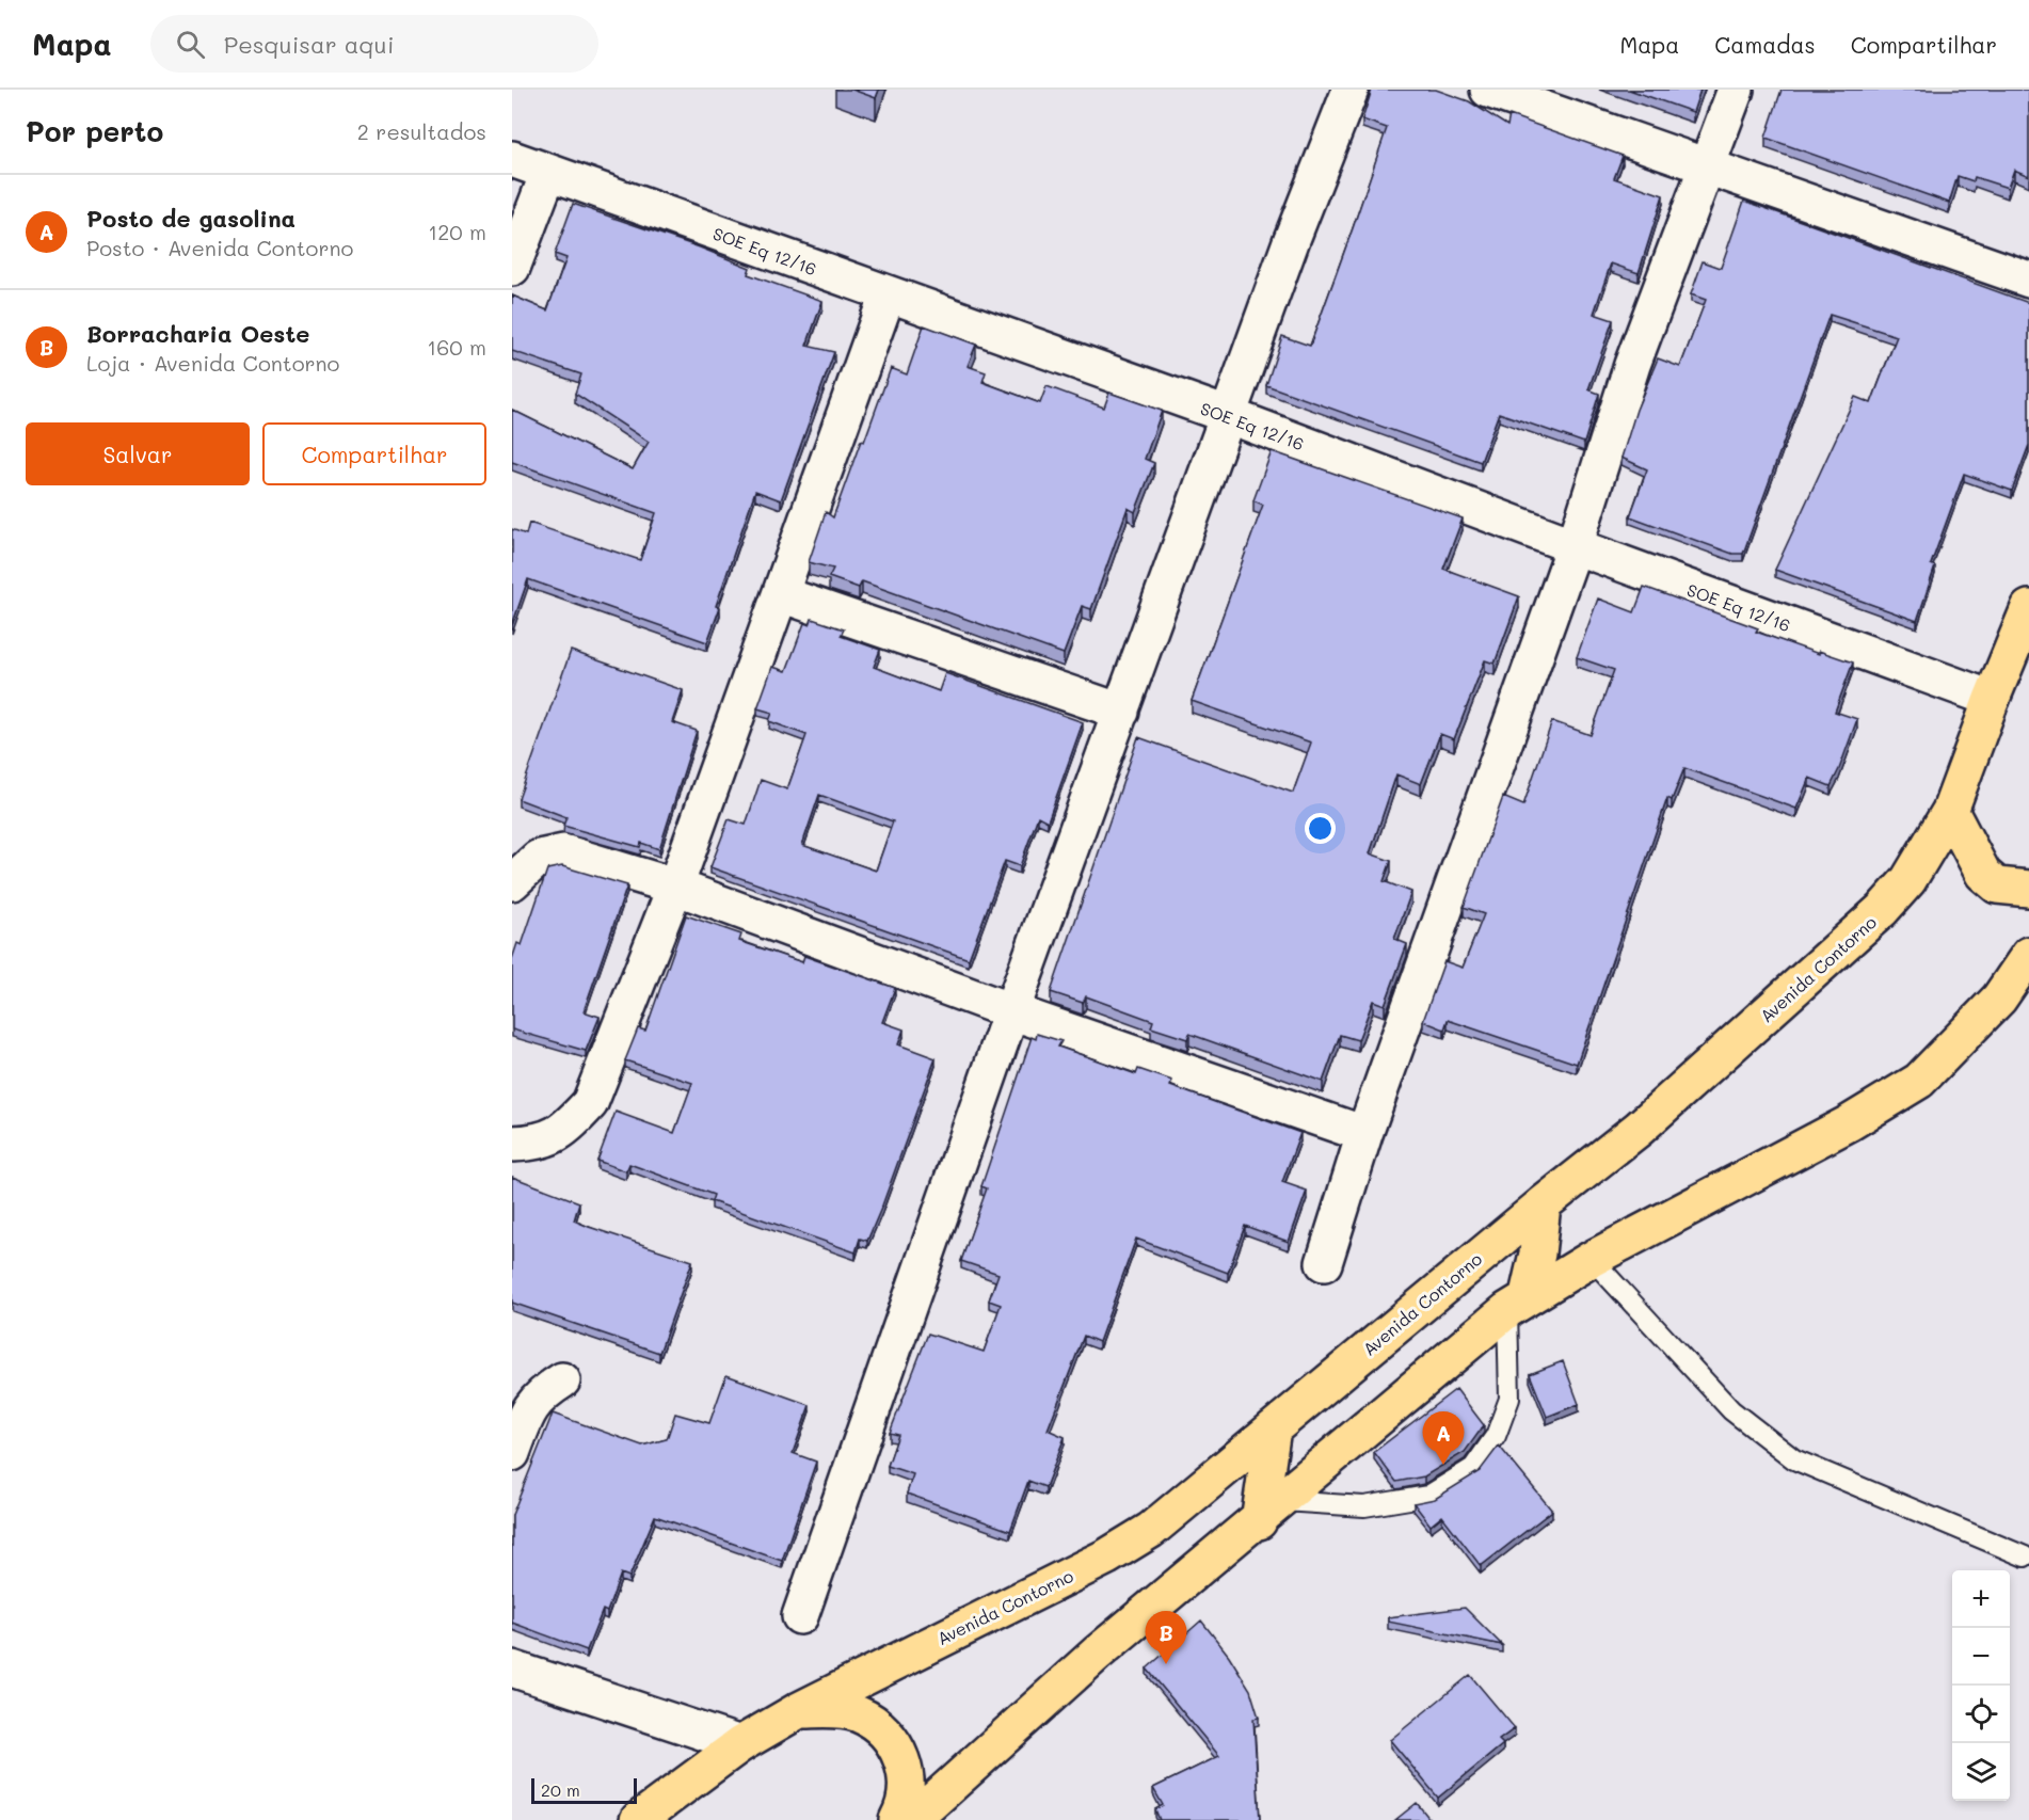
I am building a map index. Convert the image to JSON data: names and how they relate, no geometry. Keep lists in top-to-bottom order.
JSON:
{
  "streets": {
    "main road": ["Avenida Contorno"],
    "street": ["SOE Eq 12/16"]
  },
  "crossings": [
    ["SOE Eq 12/16", "Avenida Contorno"]
  ],
  "scale_bar": "20 m",
  "page": {
    "header": "Mapa",
    "search": "Pesquisar aqui",
    "nav": ["Mapa", "Camadas", "Compartilhar"],
    "heading": ["Por perto", "2 resultados"],
    "list": [
      {
        "mark": "A",
        "name": "Posto de gasolina",
        "note": "Posto · Avenida Contorno",
        "value": "120 m"
      },
      {
        "mark": "B",
        "name": "Borracharia Oeste",
        "note": "Loja · Avenida Contorno",
        "value": "160 m"
      }
    ],
    "buttons": ["Salvar", "Compartilhar"],
    "pins": ["A", "B"],
    "map_buttons": ["+", "−"],
    "scale": "20 m"
  }
}
